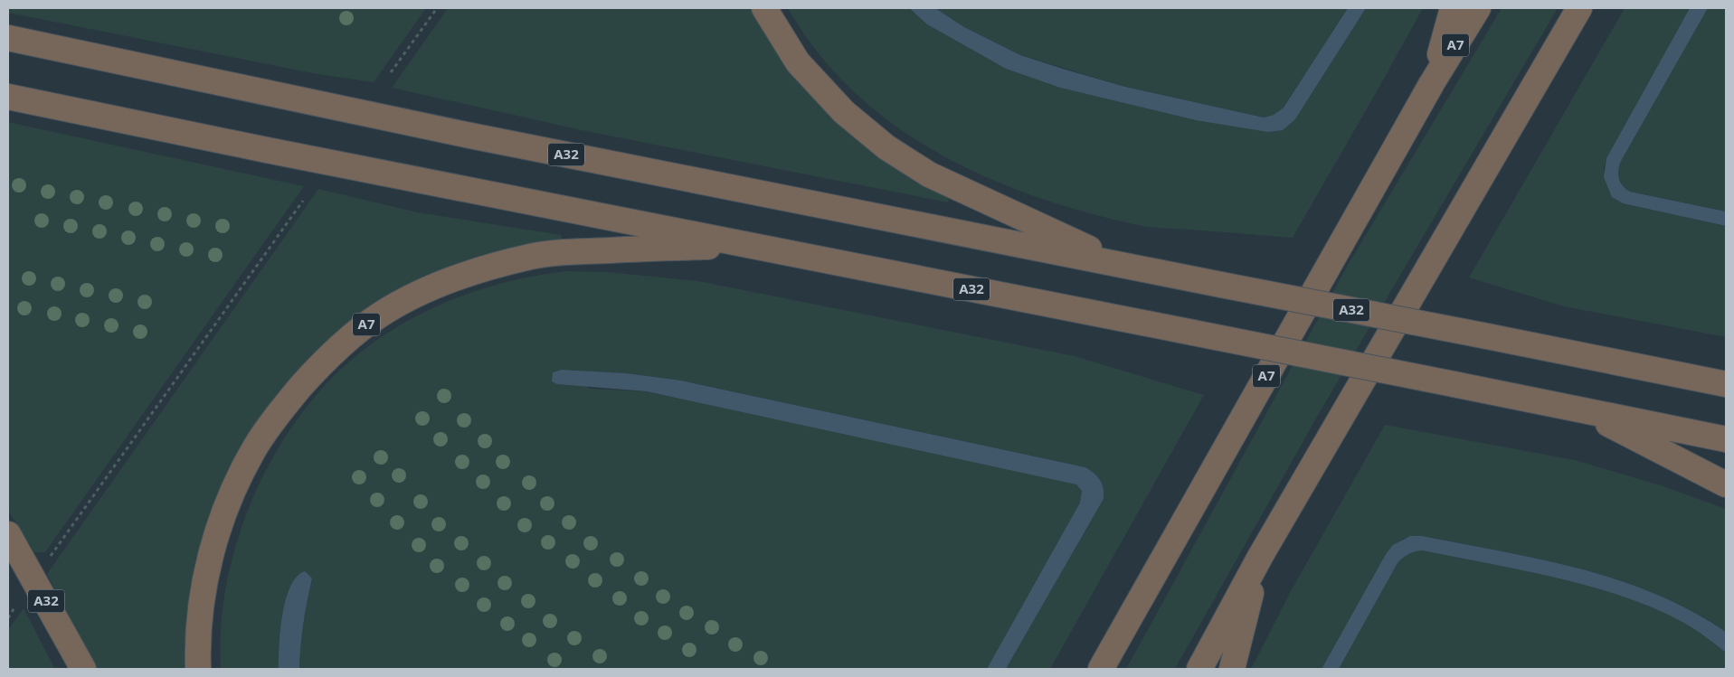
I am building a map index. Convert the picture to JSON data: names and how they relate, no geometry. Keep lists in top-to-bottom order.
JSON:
{
  "streets": {
    "highway": ["A7", "A32"]
  },
  "crossings": [
    ["A7", "A32"]
  ]
}
